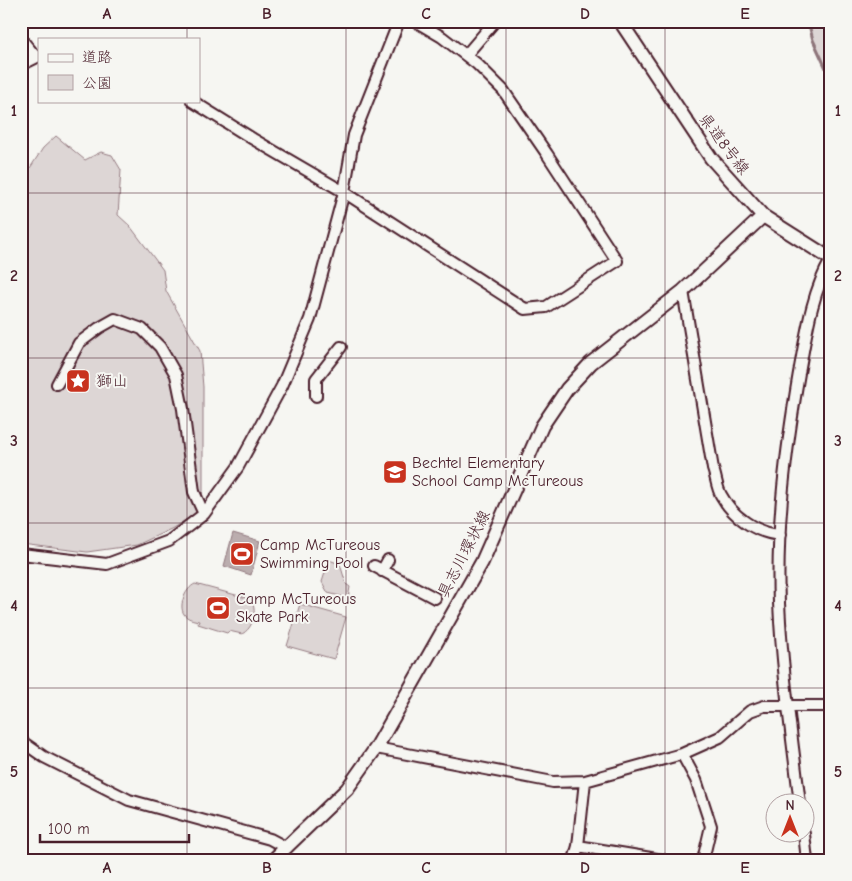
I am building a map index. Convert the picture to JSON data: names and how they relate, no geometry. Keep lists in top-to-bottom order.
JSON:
{
  "streets": {
    "main road": ["県道8号線", "具志川環状線"]
  },
  "crossings": [
    ["県道8号線", "具志川環状線"]
  ],
  "places": {
    "place": ["獅山"],
    "school or university": ["Bechtel Elementary School Camp McTureous"],
    "sports": ["Camp McTureous Swimming Pool", "Camp McTureous Skate Park"]
  },
  "legend": ["道路", "公園"],
  "scale_bar": "100 m",
  "north": "top",
  "grid": {
    "columns": [
      "A",
      "B",
      "C",
      "D",
      "E"
    ],
    "rows": [
      "1",
      "2",
      "3",
      "4",
      "5"
    ]
  }
}
